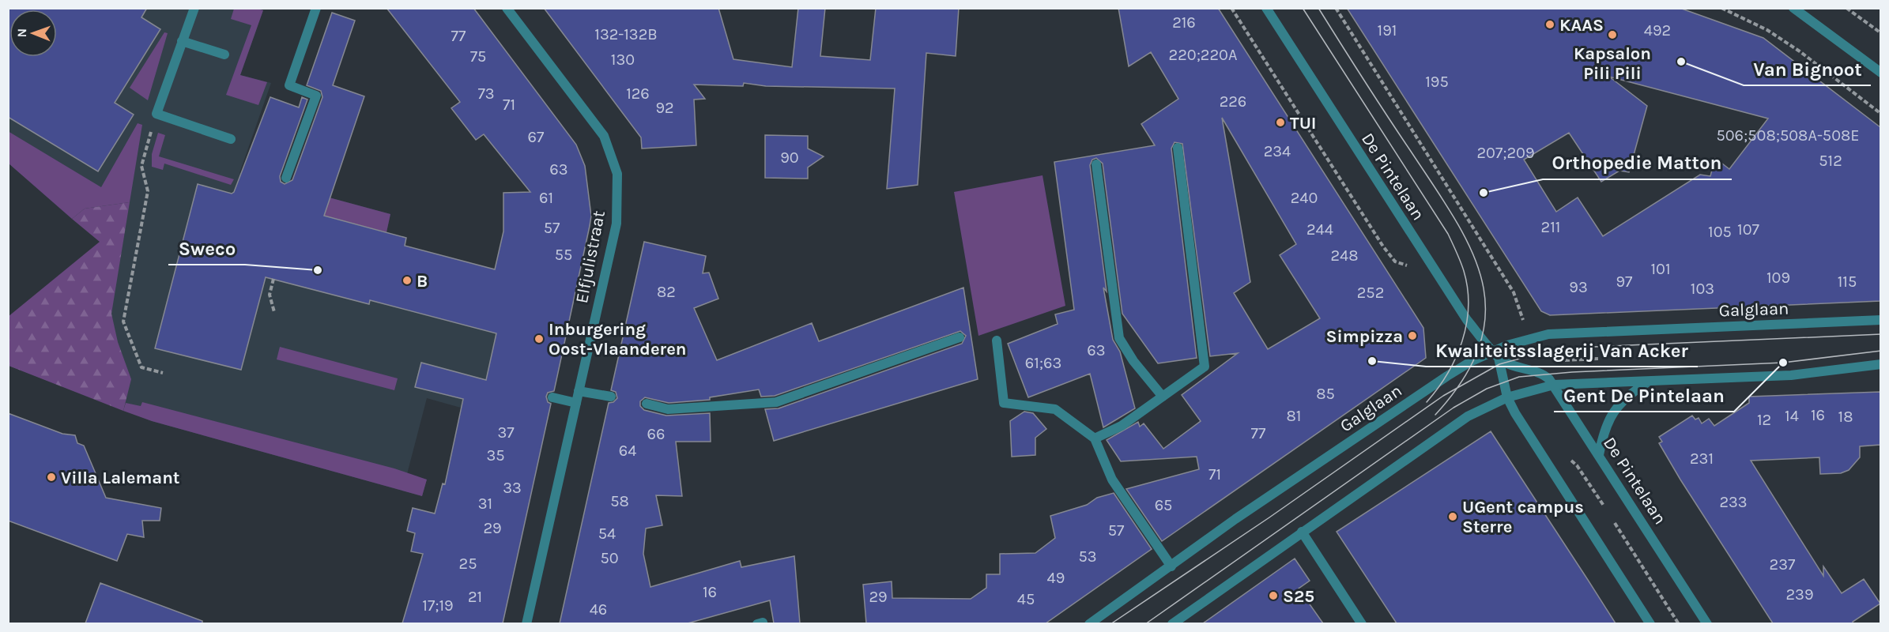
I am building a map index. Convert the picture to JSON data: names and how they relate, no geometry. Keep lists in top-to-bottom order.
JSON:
{
  "streets": {
    "street": ["De Pintelaan", "Elfjulistraat", "Galglaan"]
  },
  "crossings": [
    ["De Pintelaan", "Galglaan"]
  ],
  "places": [
    "KAAS",
    "Kapsalon Pili Pili",
    "Van Bignoot",
    "TUI",
    "Orthopedie Matton",
    "Sweco",
    "B",
    "Simpizza",
    "Inburgering Oost-Vlaanderen",
    "Kwaliteitsslagerij Van Acker",
    "Gent De Pintelaan",
    "Villa Lalemant",
    "UGent campus Sterre",
    "S25"
  ],
  "house_numbers": [
    "216",
    "191",
    "492",
    "132-132B",
    "77",
    "220;220A",
    "75",
    "130",
    "195",
    "73",
    "126",
    "226",
    "71",
    "92",
    "506;508;508A-508E",
    "67",
    "234",
    "207;209",
    "90",
    "512",
    "63",
    "61",
    "240",
    "211",
    "57",
    "244",
    "107",
    "105",
    "55",
    "248",
    "101",
    "109",
    "97",
    "115",
    "93",
    "103",
    "82",
    "252",
    "63",
    "61;63",
    "85",
    "16",
    "81",
    "14",
    "18",
    "12",
    "37",
    "77",
    "66",
    "64",
    "35",
    "231",
    "71",
    "33",
    "58",
    "233",
    "31",
    "65",
    "29",
    "57",
    "54",
    "53",
    "50",
    "25",
    "237",
    "49",
    "16",
    "239",
    "21",
    "29",
    "45",
    "17;19",
    "46"
  ],
  "north": "left"
}
